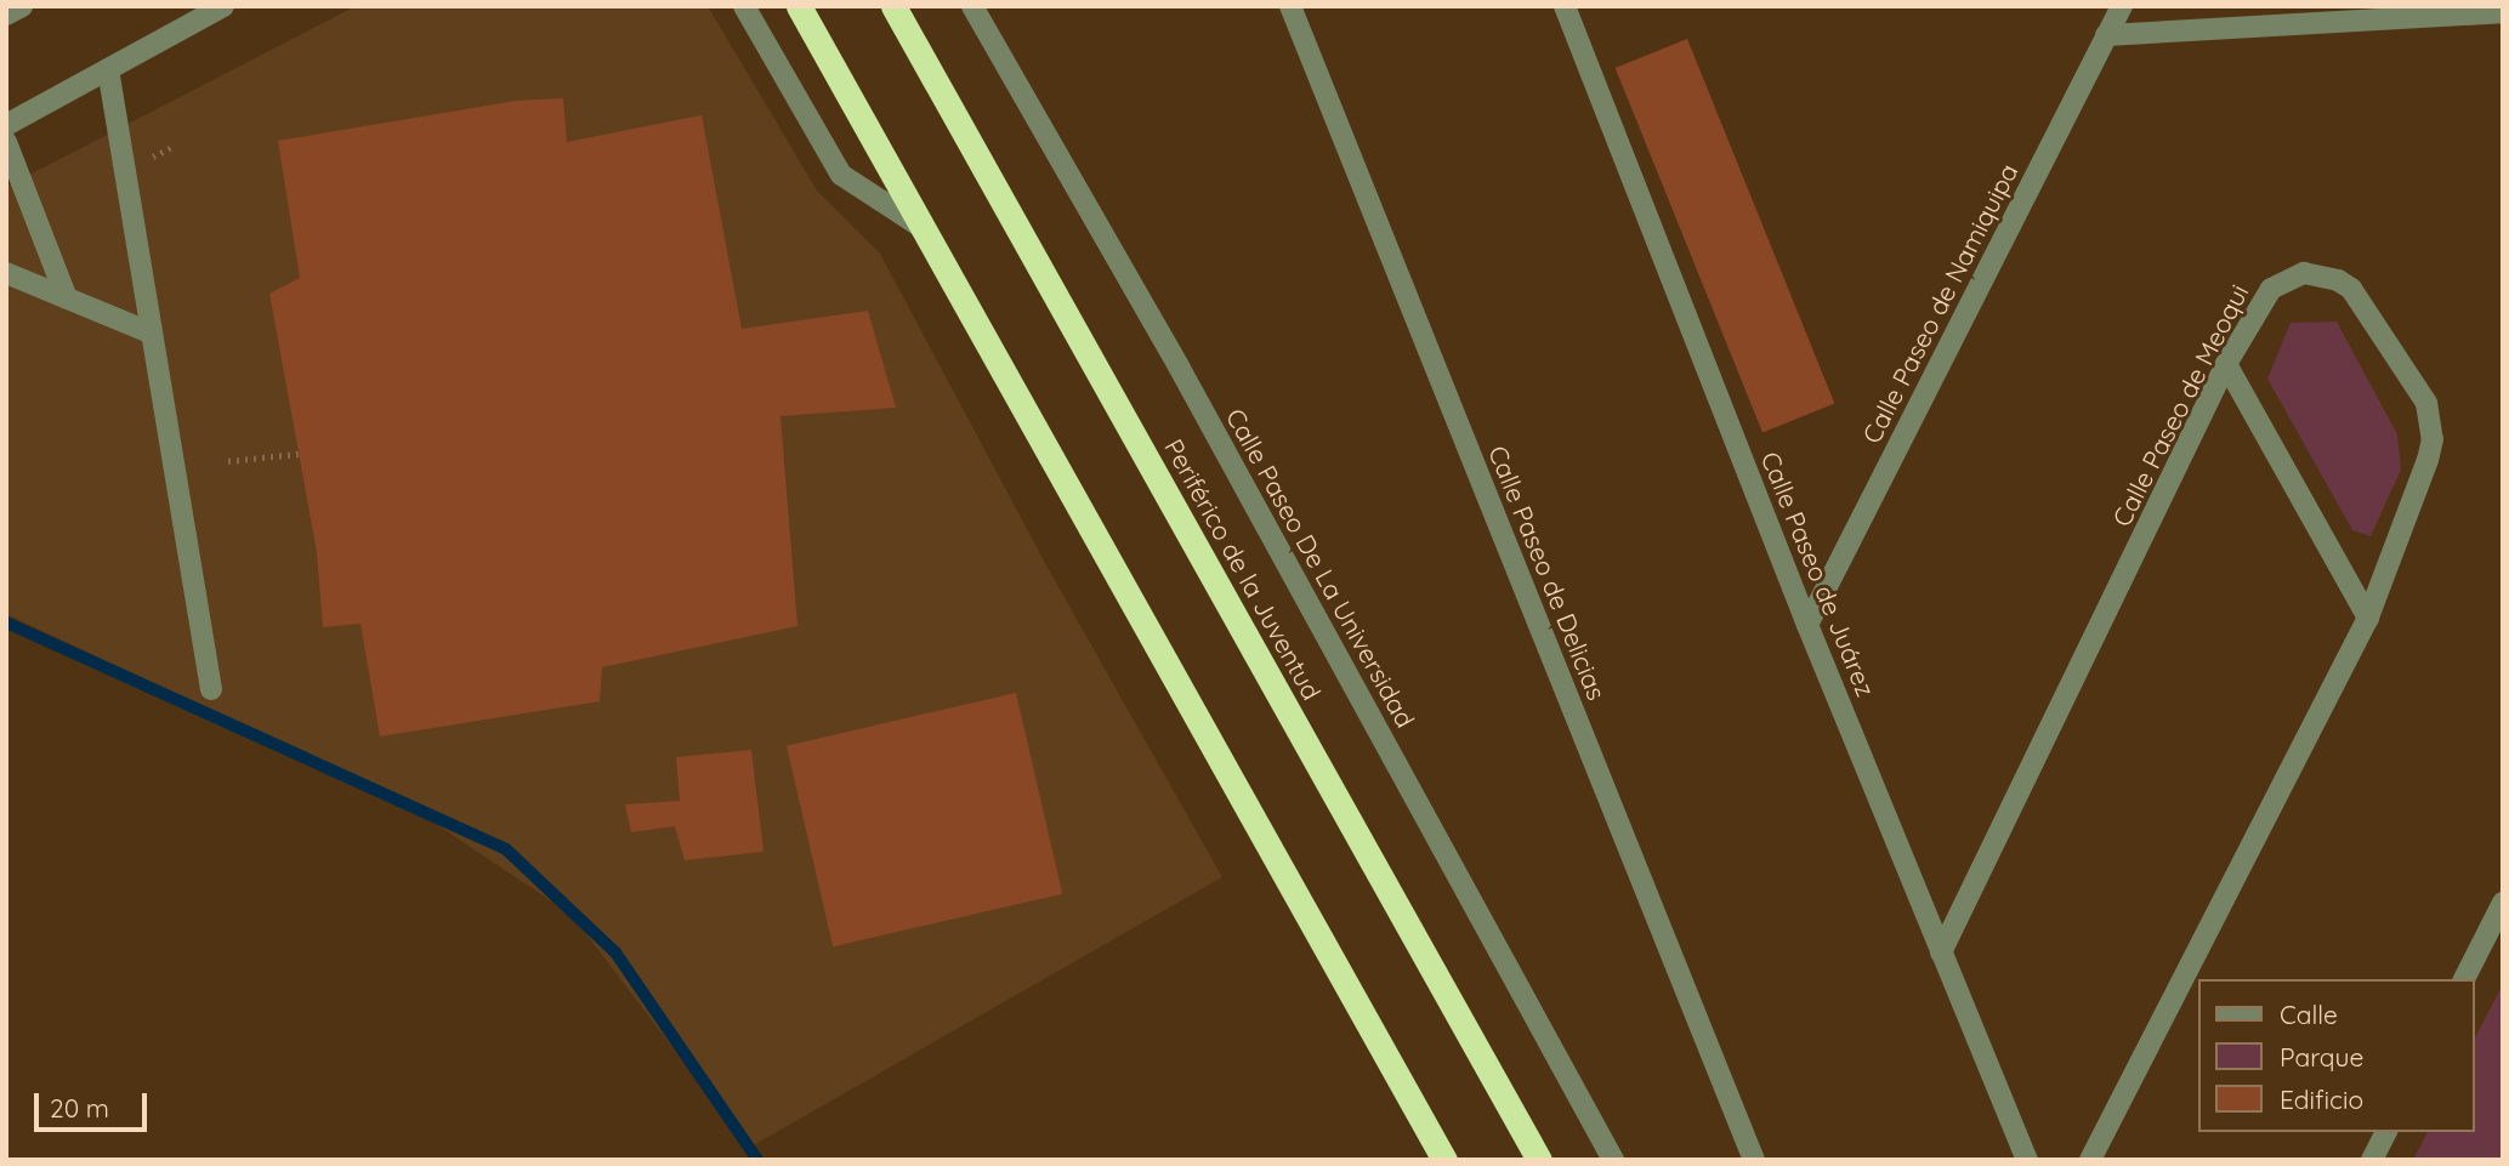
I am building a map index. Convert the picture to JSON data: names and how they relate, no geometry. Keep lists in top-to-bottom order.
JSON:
{
  "streets": {
    "highway": ["Periférico de la Juventud"],
    "street": [
      "Calle Paseo de Namiquipa",
      "Calle Paseo de Meoqui",
      "Calle Paseo De La Universidad",
      "Calle Paseo de Delicias",
      "Calle Paseo de Juárez"
    ]
  },
  "crossings": [
    ["Calle Paseo de Namiquipa", "Calle Paseo de Juárez"],
    ["Calle Paseo de Meoqui", "Calle Paseo de Juárez"]
  ],
  "legend": ["Calle", "Parque", "Edificio"],
  "scale_bar": "20 m"
}
